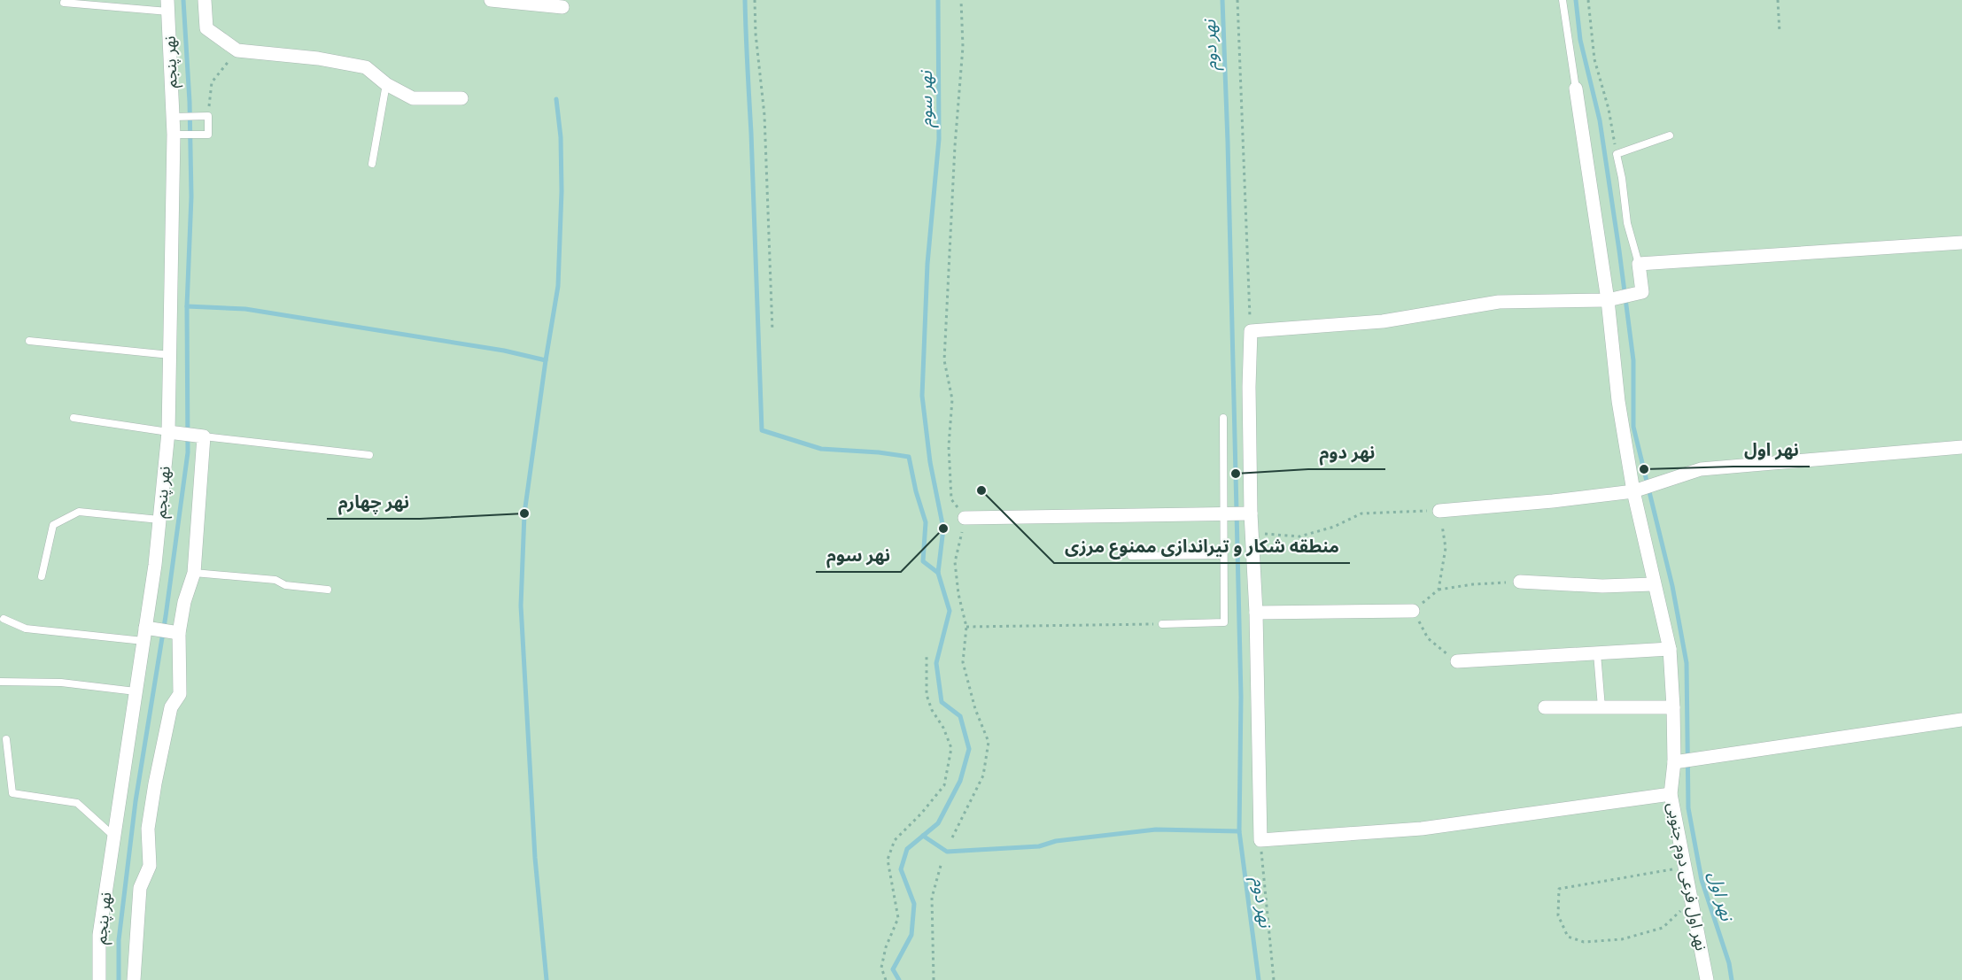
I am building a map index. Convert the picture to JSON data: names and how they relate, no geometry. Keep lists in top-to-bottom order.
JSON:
{
  "streets": {
    "street": ["نهر پنجم", "نهر اول فرعی دوم جنوبی"]
  },
  "water": ["نهر دوم", "نهر سوم", "نهر اول"],
  "places": [
    "نهر اول",
    "نهر دوم",
    "منطقه شکار و تیراندازی ممنوع مرزی",
    "نهر چهارم",
    "نهر سوم"
  ]
}
